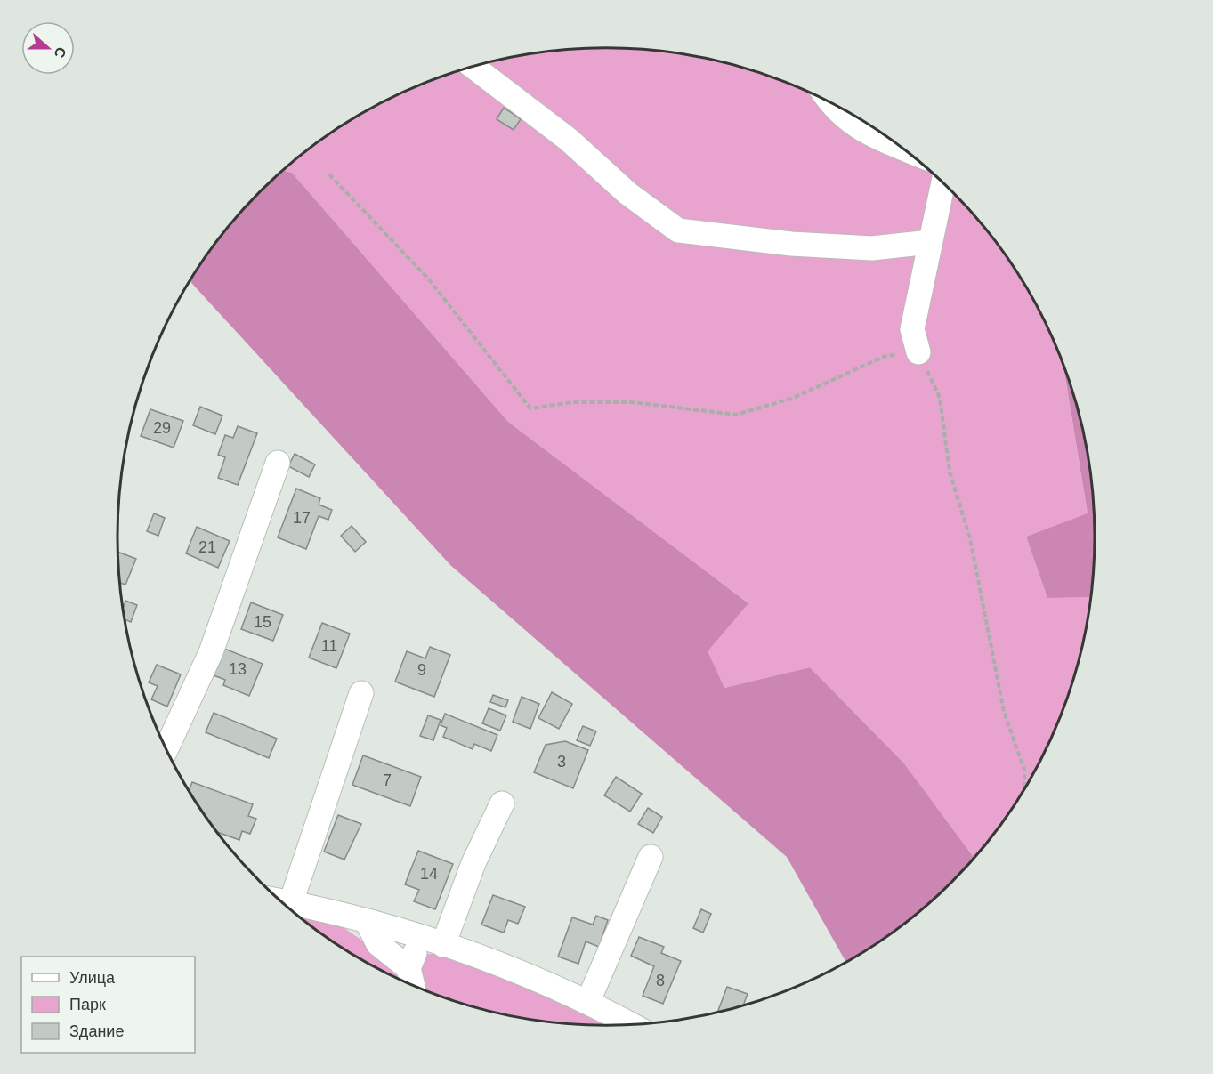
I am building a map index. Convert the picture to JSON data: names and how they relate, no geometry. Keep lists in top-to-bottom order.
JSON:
{
  "house_numbers": [
    "29",
    "17",
    "21",
    "15",
    "11",
    "13",
    "9",
    "3",
    "7",
    "14",
    "8"
  ],
  "legend": ["Улица", "Парк", "Здание"],
  "north": "right"
}
